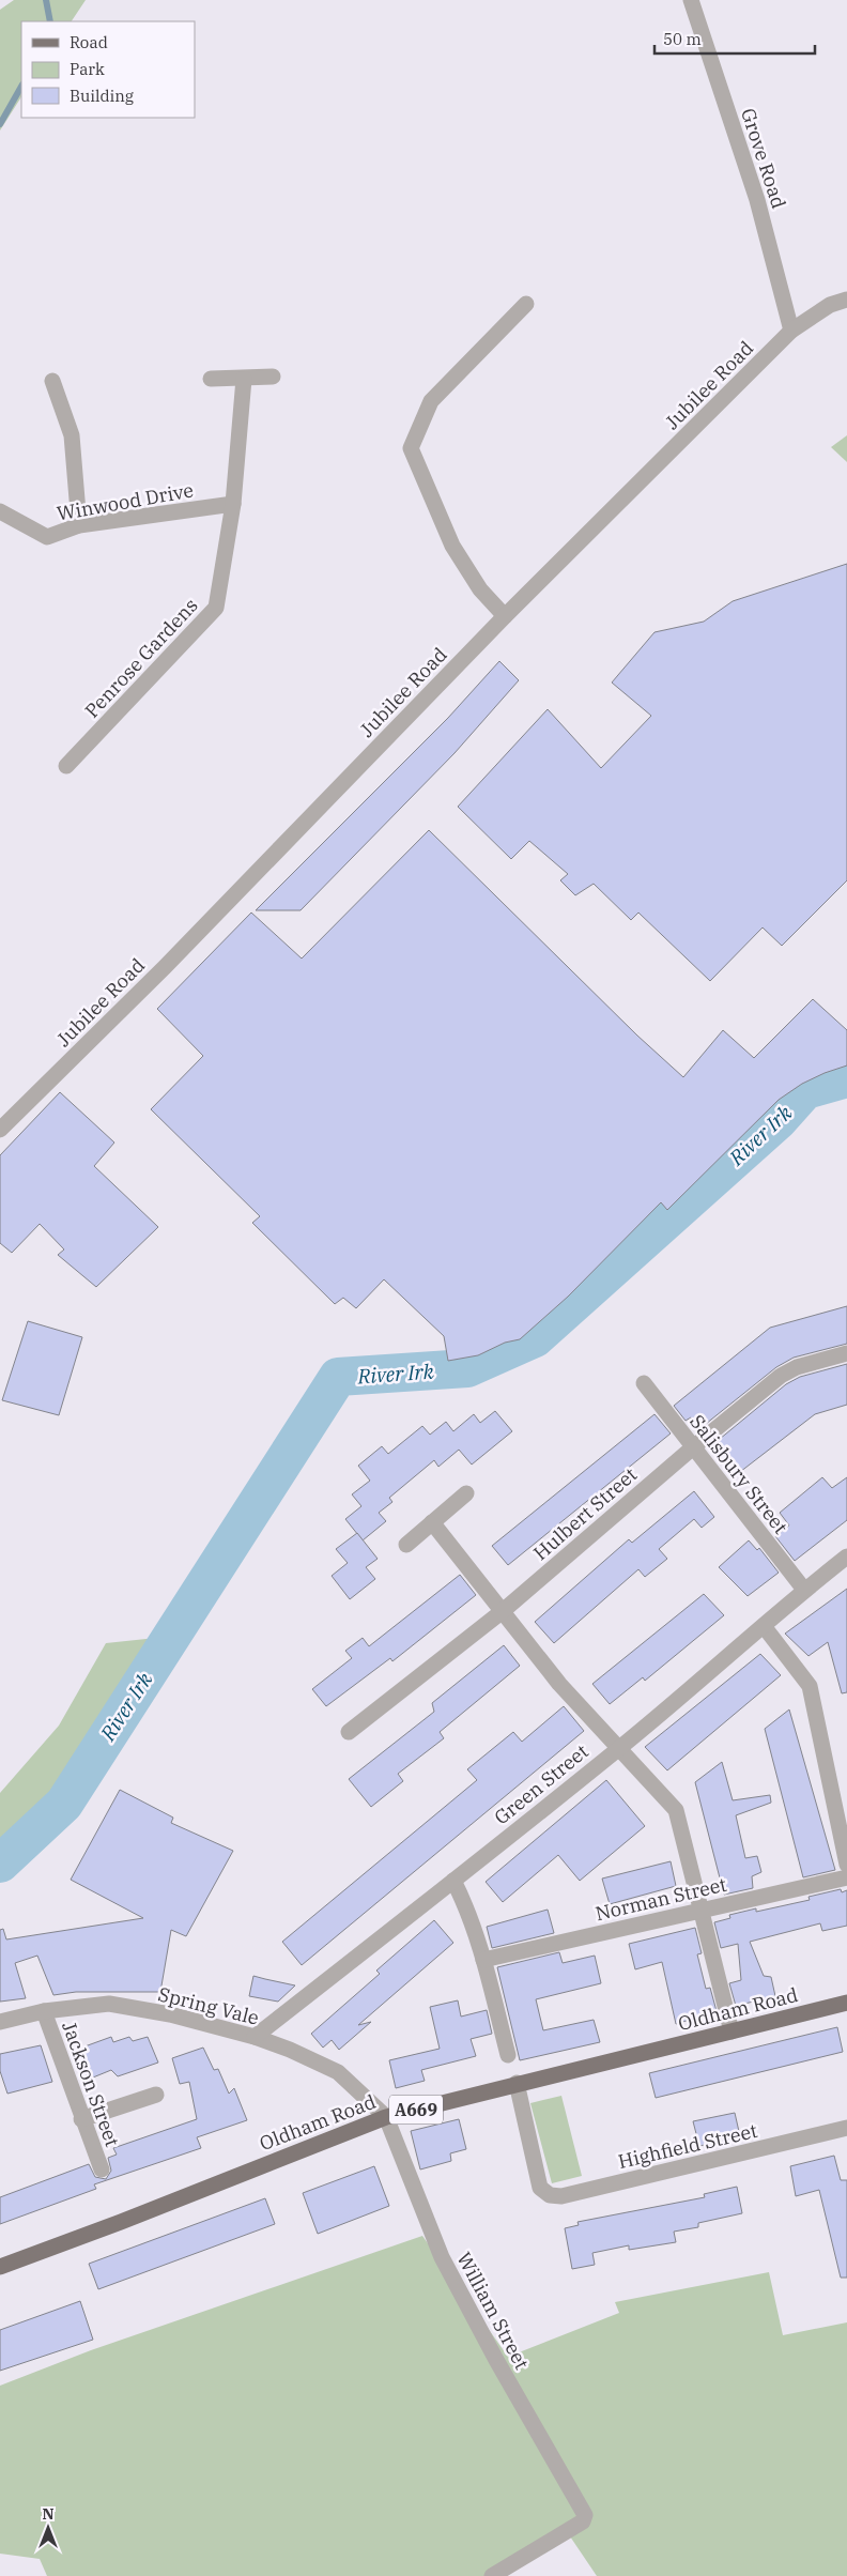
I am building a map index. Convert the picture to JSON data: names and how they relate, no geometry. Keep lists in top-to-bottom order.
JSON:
{
  "streets": {
    "main road": ["Oldham Road", "A669"],
    "street": [
      "Grove Road",
      "Jubilee Road",
      "Winwood Drive",
      "Penrose Gardens",
      "Salisbury Street",
      "Hulbert Street",
      "Green Street",
      "Norman Street",
      "Spring Vale",
      "Jackson Street",
      "Highfield Street",
      "William Street"
    ]
  },
  "crossings": [
    ["Grove Road", "Jubilee Road"],
    ["Winwood Drive", "Penrose Gardens"],
    ["Salisbury Street", "Hulbert Street"],
    ["Salisbury Street", "Green Street"],
    ["Green Street", "Spring Vale"],
    ["Spring Vale", "Oldham Road"],
    ["Spring Vale", "Jackson Street"],
    ["Spring Vale", "William Street"],
    ["Oldham Road", "Highfield Street"],
    ["Oldham Road", "William Street"]
  ],
  "water": ["River Irk"],
  "legend": ["Road", "Park", "Building"],
  "scale_bar": "50 m",
  "north": "top"
}
